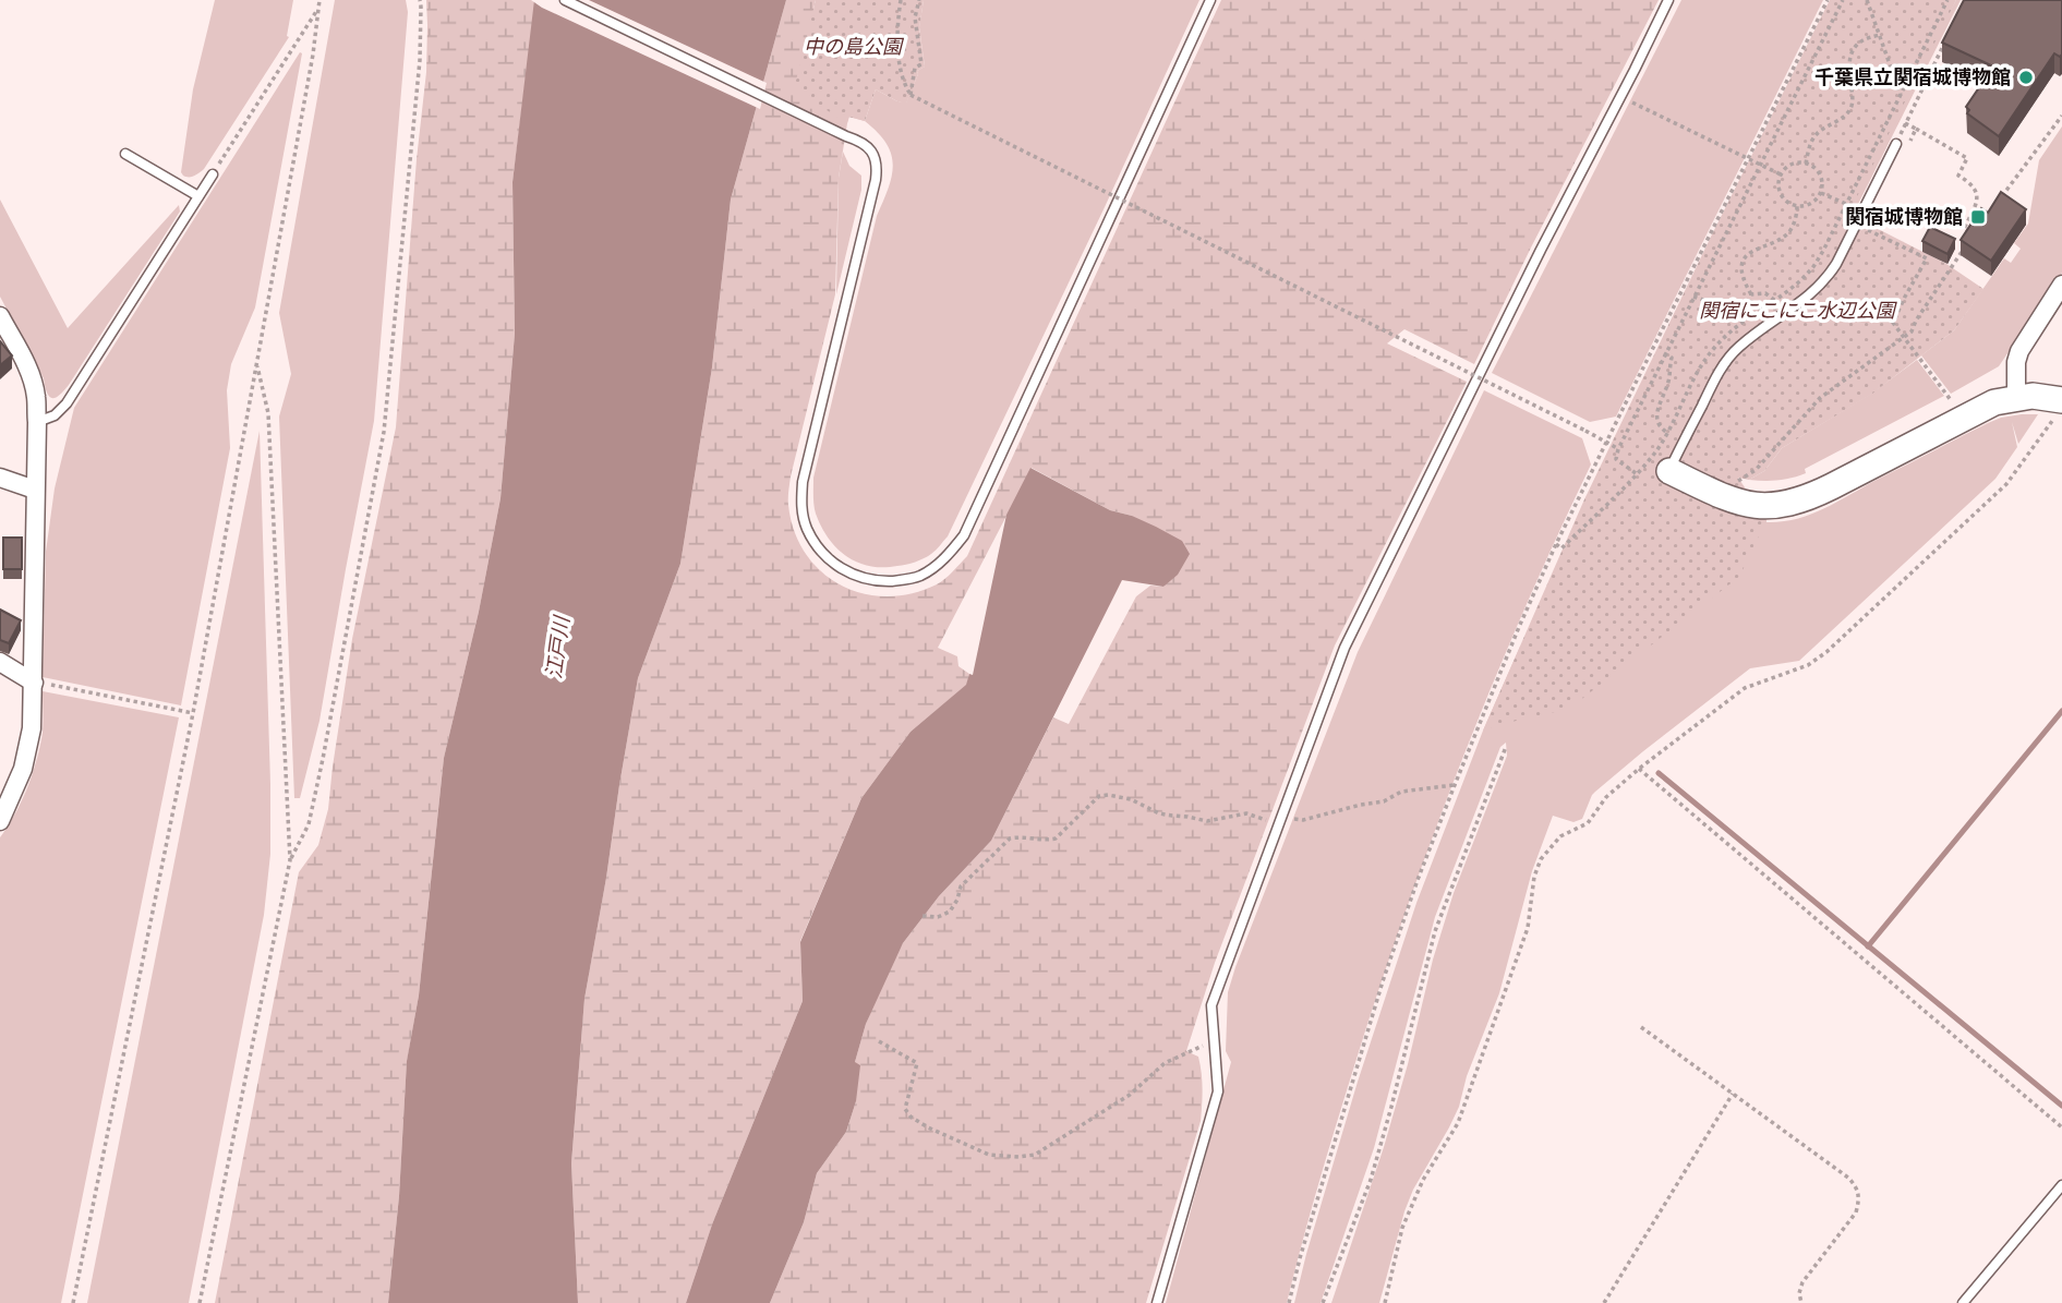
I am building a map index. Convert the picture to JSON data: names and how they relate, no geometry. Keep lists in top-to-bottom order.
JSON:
{
  "water": ["江戸川"],
  "parks": ["中の島公園", "関宿にこにこ水辺公園"],
  "places": {
    "other": ["千葉県立関宿城博物館"],
    "transit": ["関宿城博物館"]
  }
}
